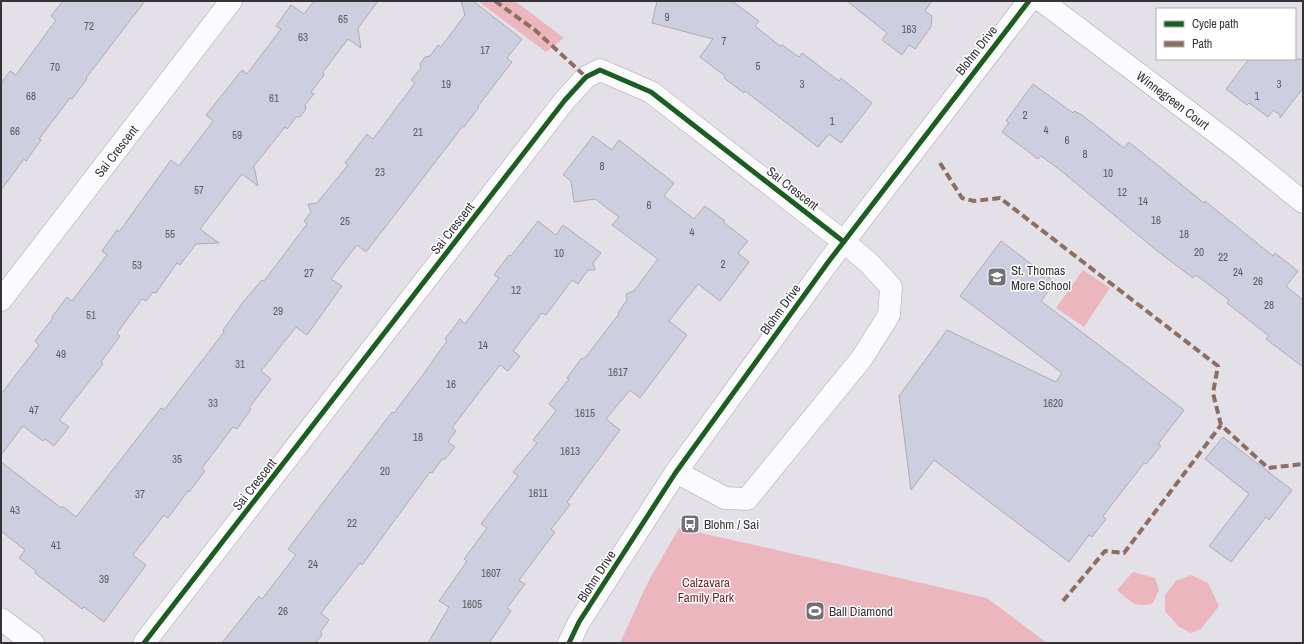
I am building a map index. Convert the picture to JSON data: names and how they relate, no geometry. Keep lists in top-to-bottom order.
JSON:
{
  "streets": {
    "street": ["Blohm Drive", "Winnegreen Court", "Sai Crescent"]
  },
  "crossings": [
    ["Blohm Drive", "Sai Crescent"]
  ],
  "parks": ["Calzavara Family Park"],
  "places": {
    "school or university": ["St. Thomas More School"],
    "bus stop": ["Blohm / Sai"],
    "sports": ["Ball Diamond"]
  },
  "house_numbers": [
    "9",
    "65",
    "72",
    "163",
    "63",
    "7",
    "17",
    "5",
    "70",
    "19",
    "3",
    "3",
    "68",
    "1",
    "61",
    "2",
    "1",
    "4",
    "66",
    "21",
    "59",
    "6",
    "8",
    "8",
    "23",
    "10",
    "57",
    "12",
    "14",
    "6",
    "16",
    "25",
    "4",
    "55",
    "18",
    "20",
    "10",
    "22",
    "2",
    "53",
    "24",
    "27",
    "26",
    "12",
    "28",
    "29",
    "51",
    "14",
    "49",
    "31",
    "1617",
    "16",
    "33",
    "1620",
    "47",
    "1615",
    "18",
    "1613",
    "35",
    "20",
    "1611",
    "37",
    "43",
    "22",
    "41",
    "24",
    "1607",
    "39",
    "1605",
    "26"
  ],
  "legend": ["Cycle path", "Path"]
}
